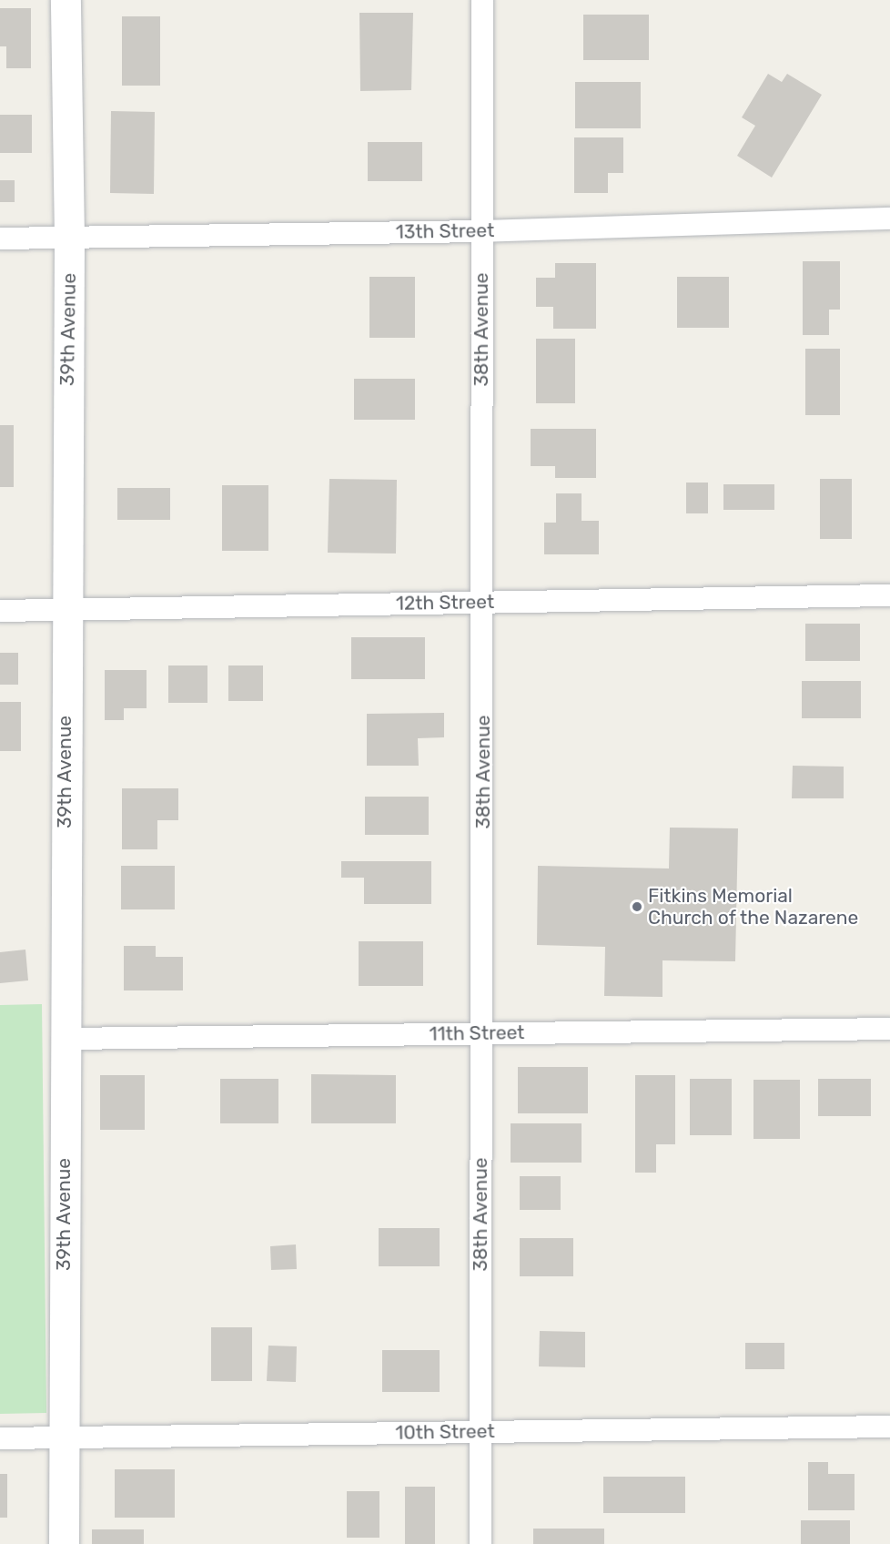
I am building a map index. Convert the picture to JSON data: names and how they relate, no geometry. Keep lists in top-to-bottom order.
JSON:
{
  "streets": {
    "street": [
      "13th Street",
      "39th Avenue",
      "38th Avenue",
      "12th Street",
      "11th Street",
      "10th Street"
    ]
  },
  "crossings": [
    ["13th Street", "39th Avenue"],
    ["13th Street", "38th Avenue"],
    ["39th Avenue", "12th Street"],
    ["39th Avenue", "11th Street"],
    ["39th Avenue", "10th Street"],
    ["38th Avenue", "12th Street"],
    ["38th Avenue", "11th Street"],
    ["38th Avenue", "10th Street"]
  ],
  "places": ["Fitkins Memorial Church of the Nazarene"]
}
